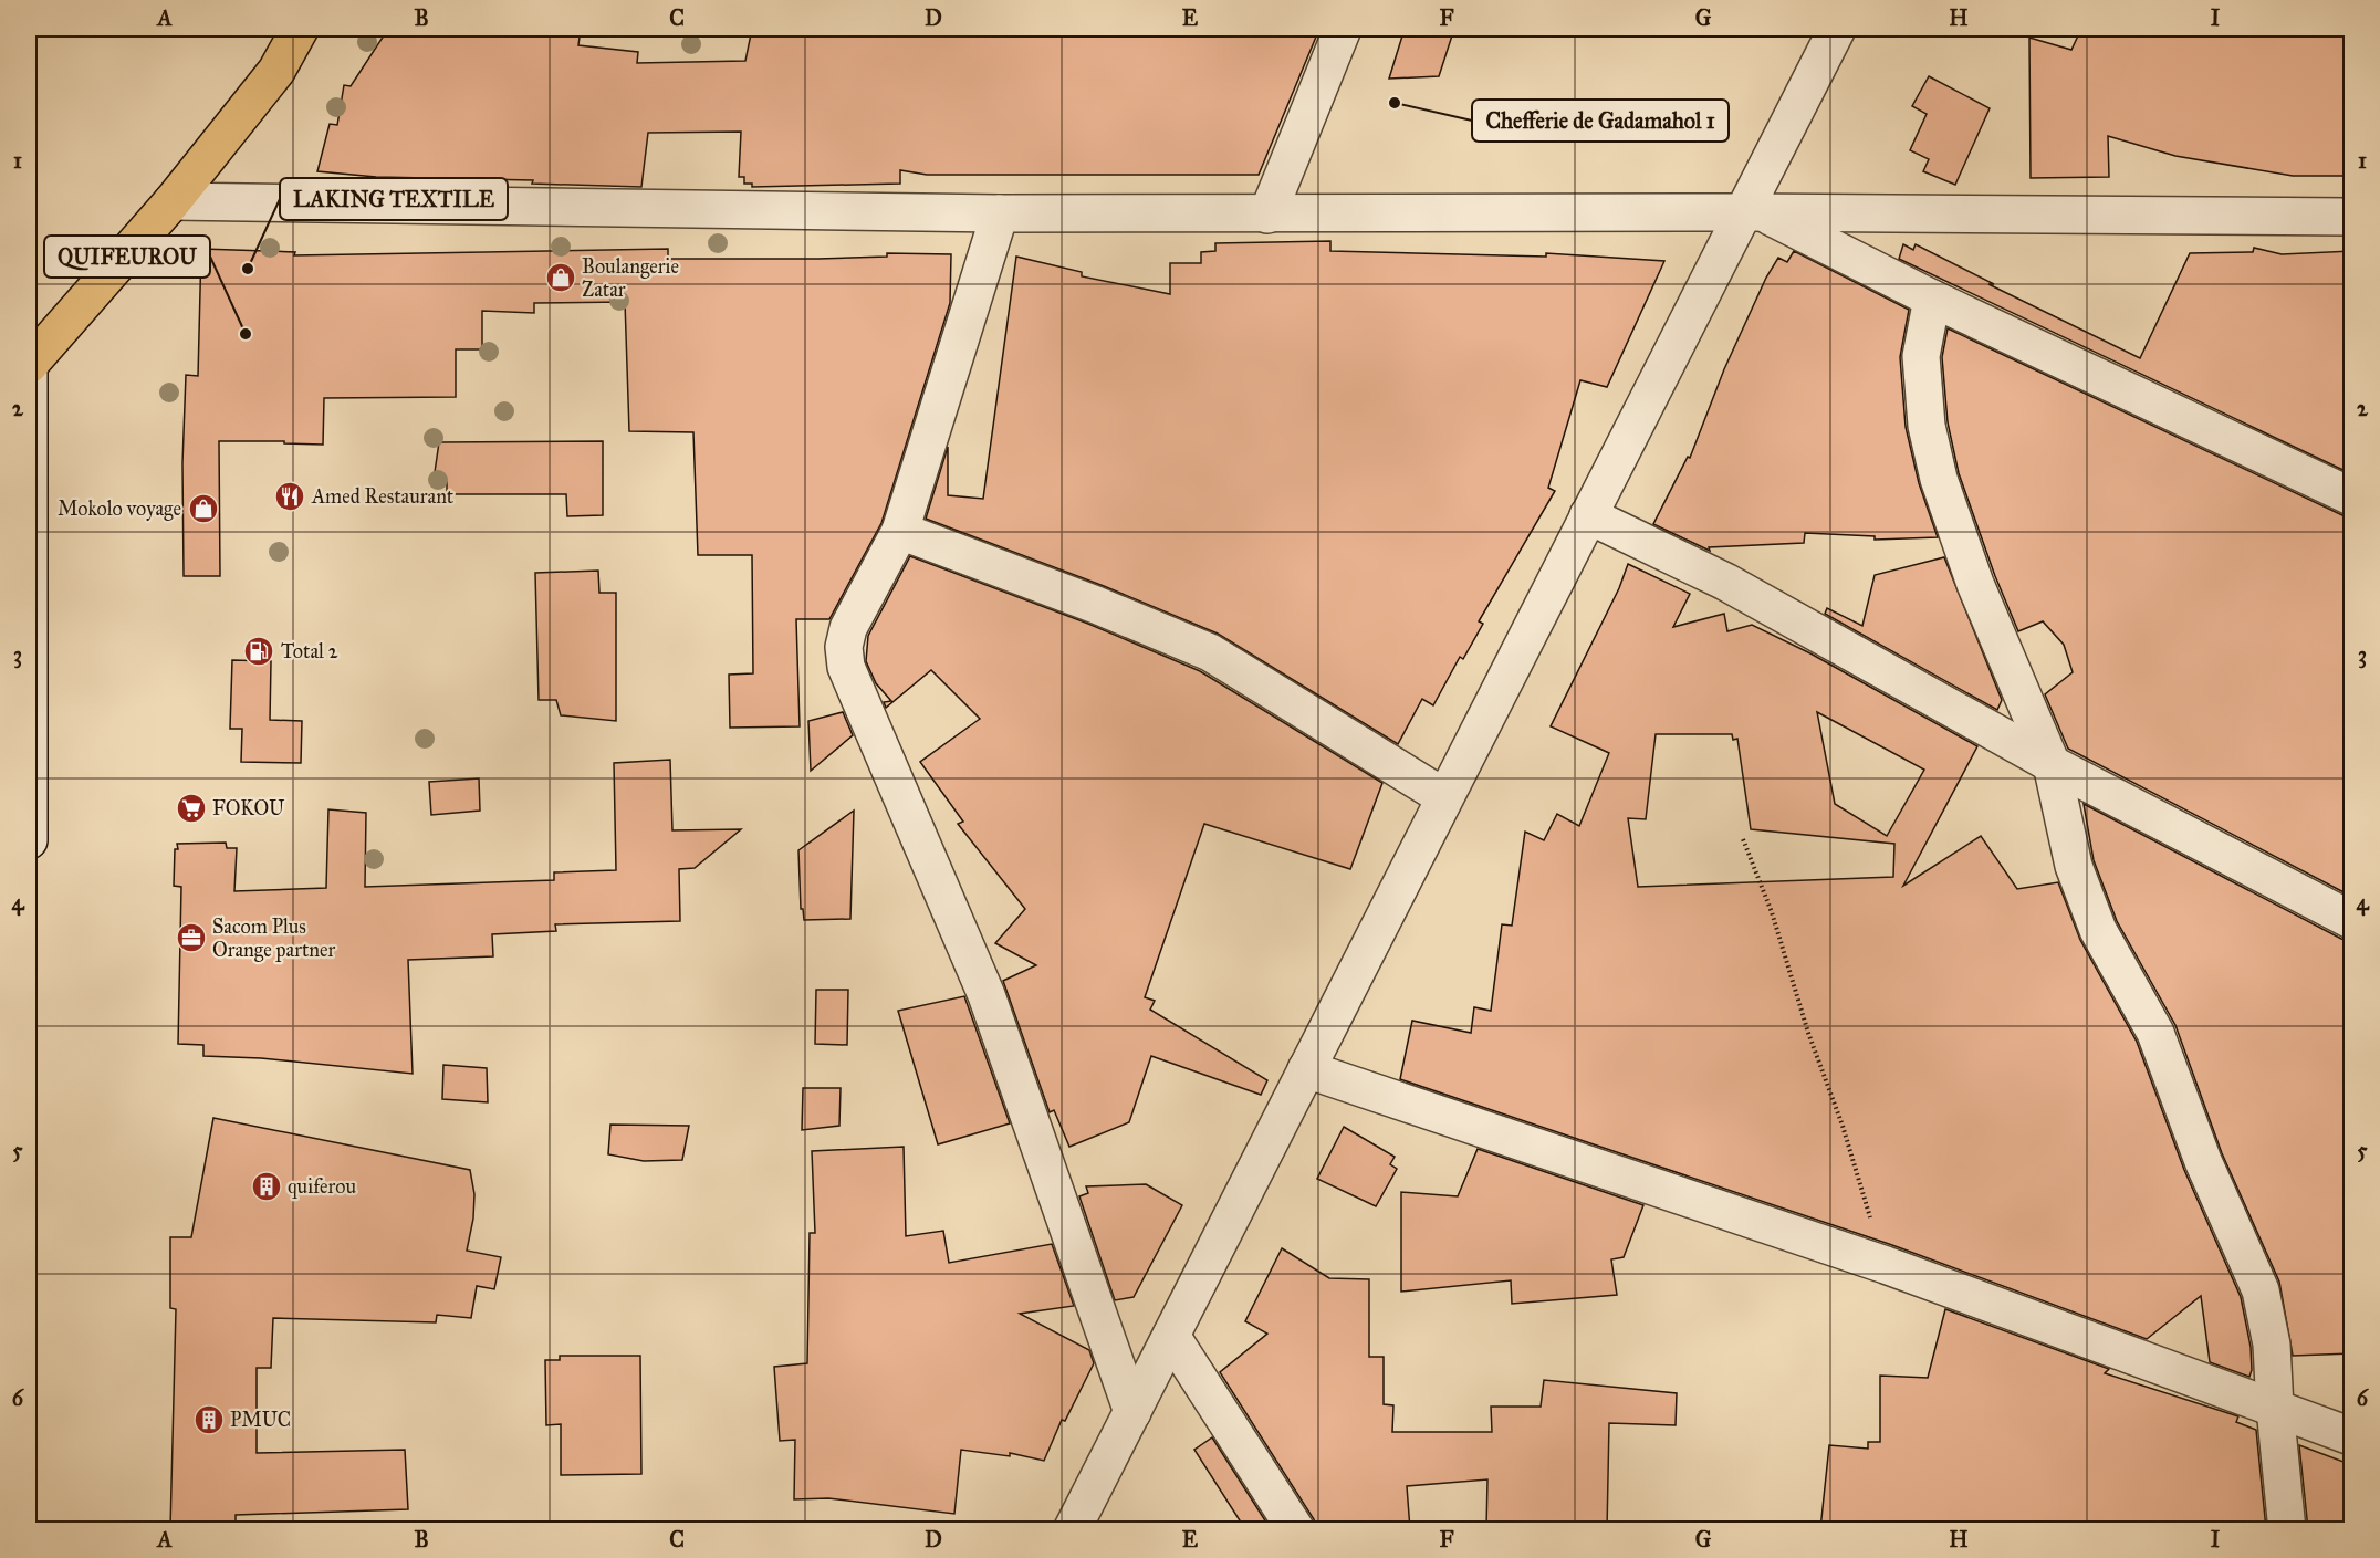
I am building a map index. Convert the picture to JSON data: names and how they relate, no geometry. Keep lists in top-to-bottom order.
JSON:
{
  "places": {
    "other": ["Chefferie de Gadamahol 1", "LAKING TEXTILE", "QUIFEUROU"],
    "shop": ["Boulangerie Zatar", "Mokolo voyage"],
    "restaurant": ["Amed Restaurant"],
    "fuel station": ["Total 2"],
    "supermarket": ["FOKOU"],
    "office": ["Sacom Plus Orange partner"],
    "building": ["quiferou", "PMUC"]
  },
  "grid": {
    "columns": [
      "A",
      "B",
      "C",
      "D",
      "E",
      "F",
      "G",
      "H",
      "I"
    ],
    "rows": [
      "1",
      "2",
      "3",
      "4",
      "5",
      "6"
    ]
  }
}
